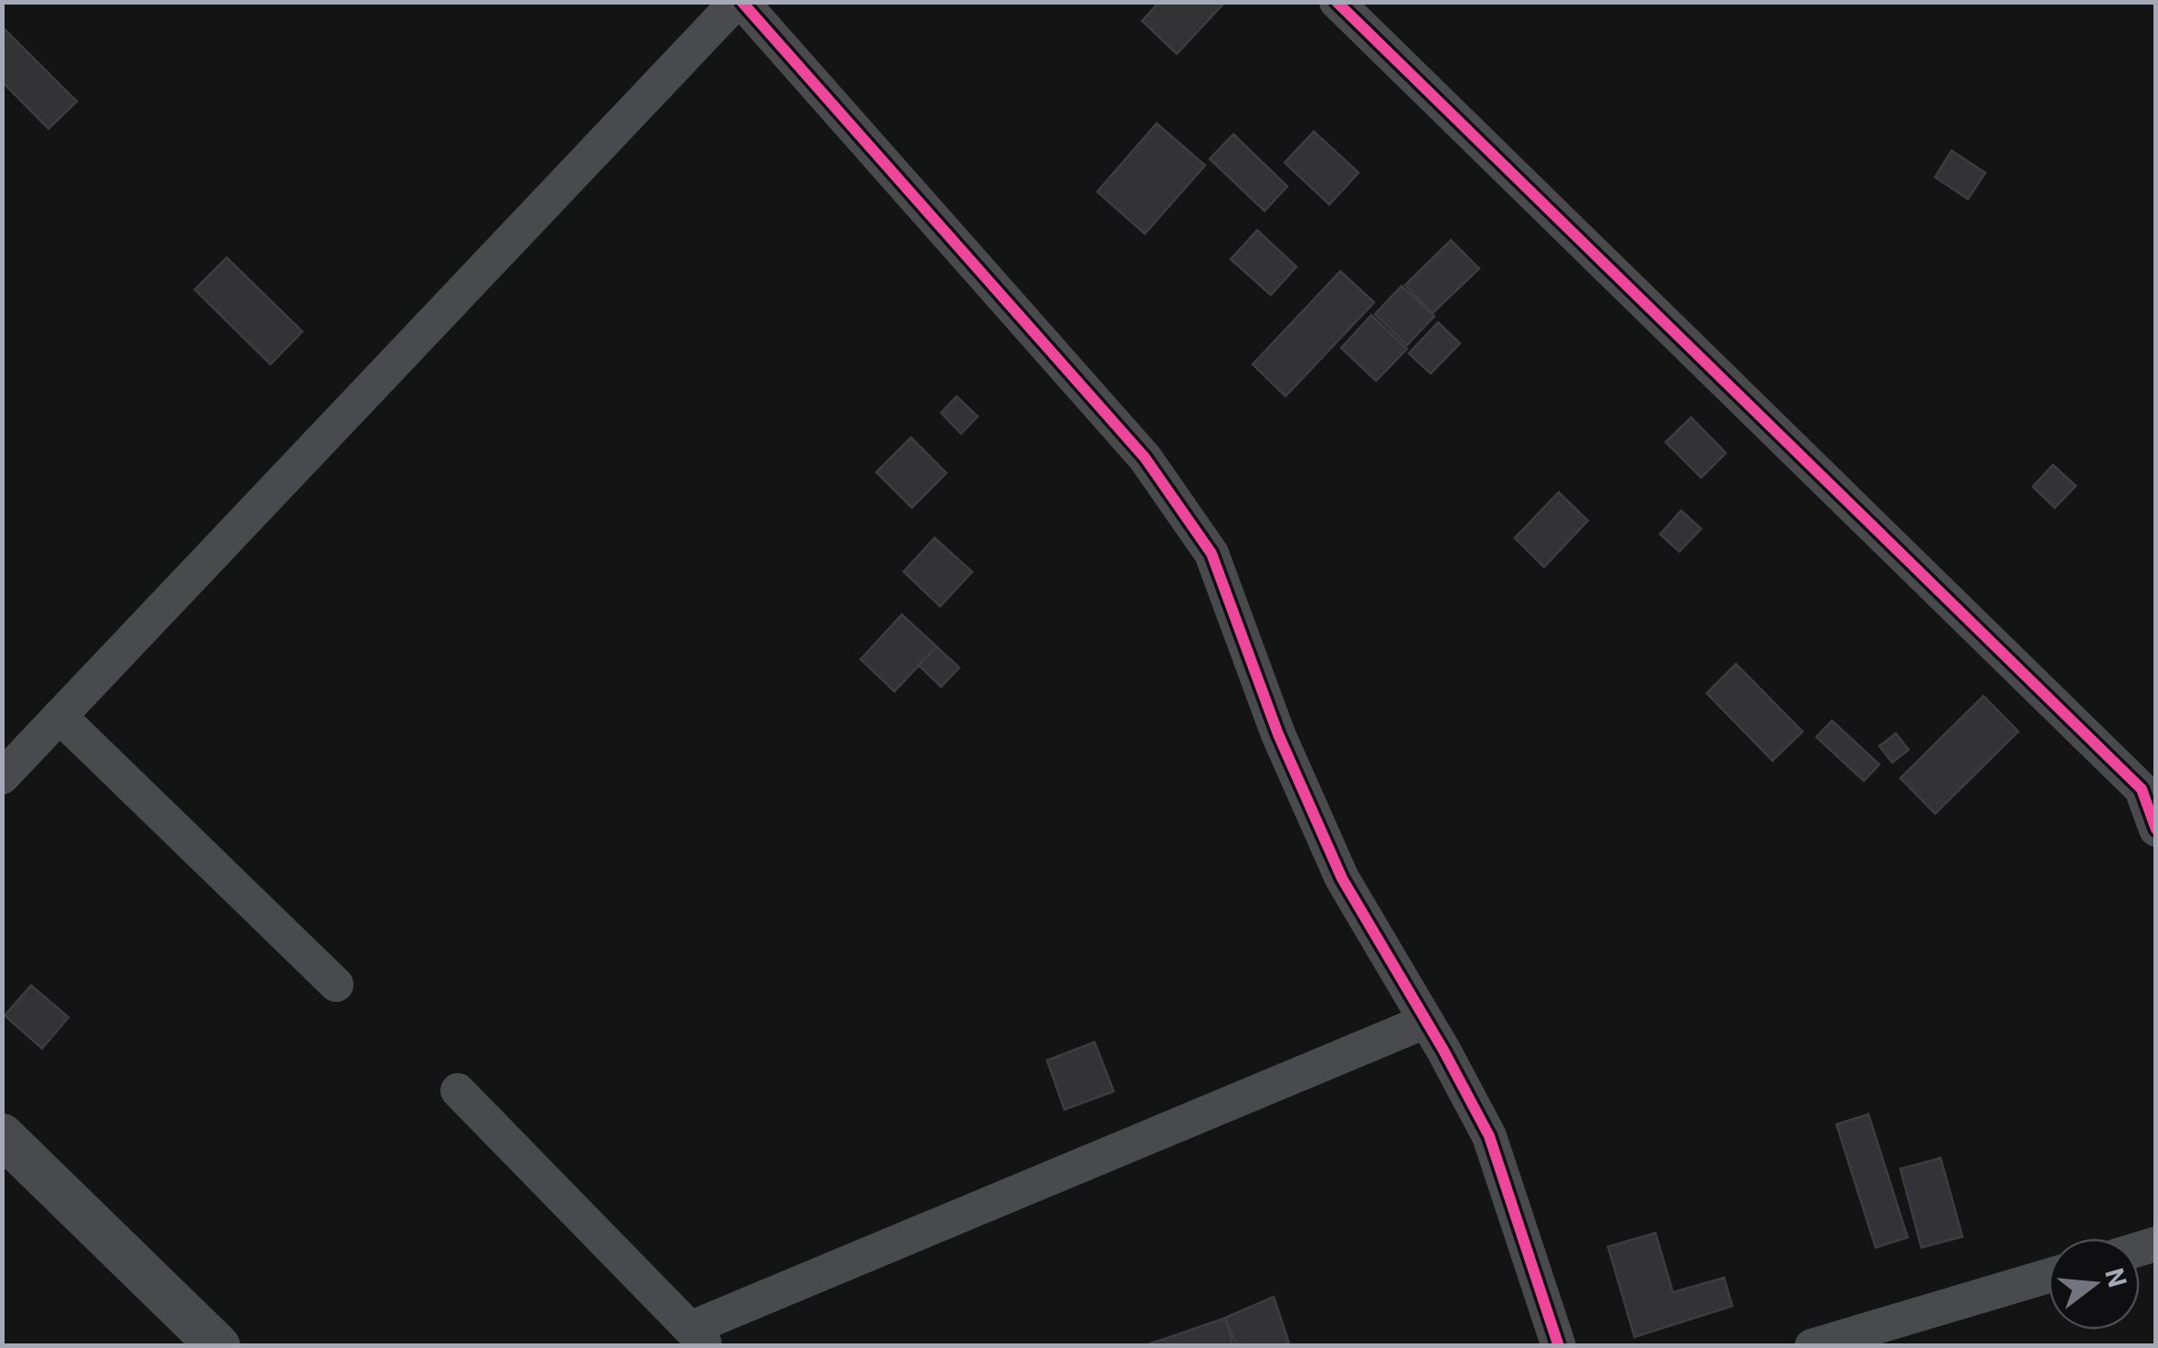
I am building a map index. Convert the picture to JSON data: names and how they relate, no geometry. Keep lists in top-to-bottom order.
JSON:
{
  "north": "right"
}
